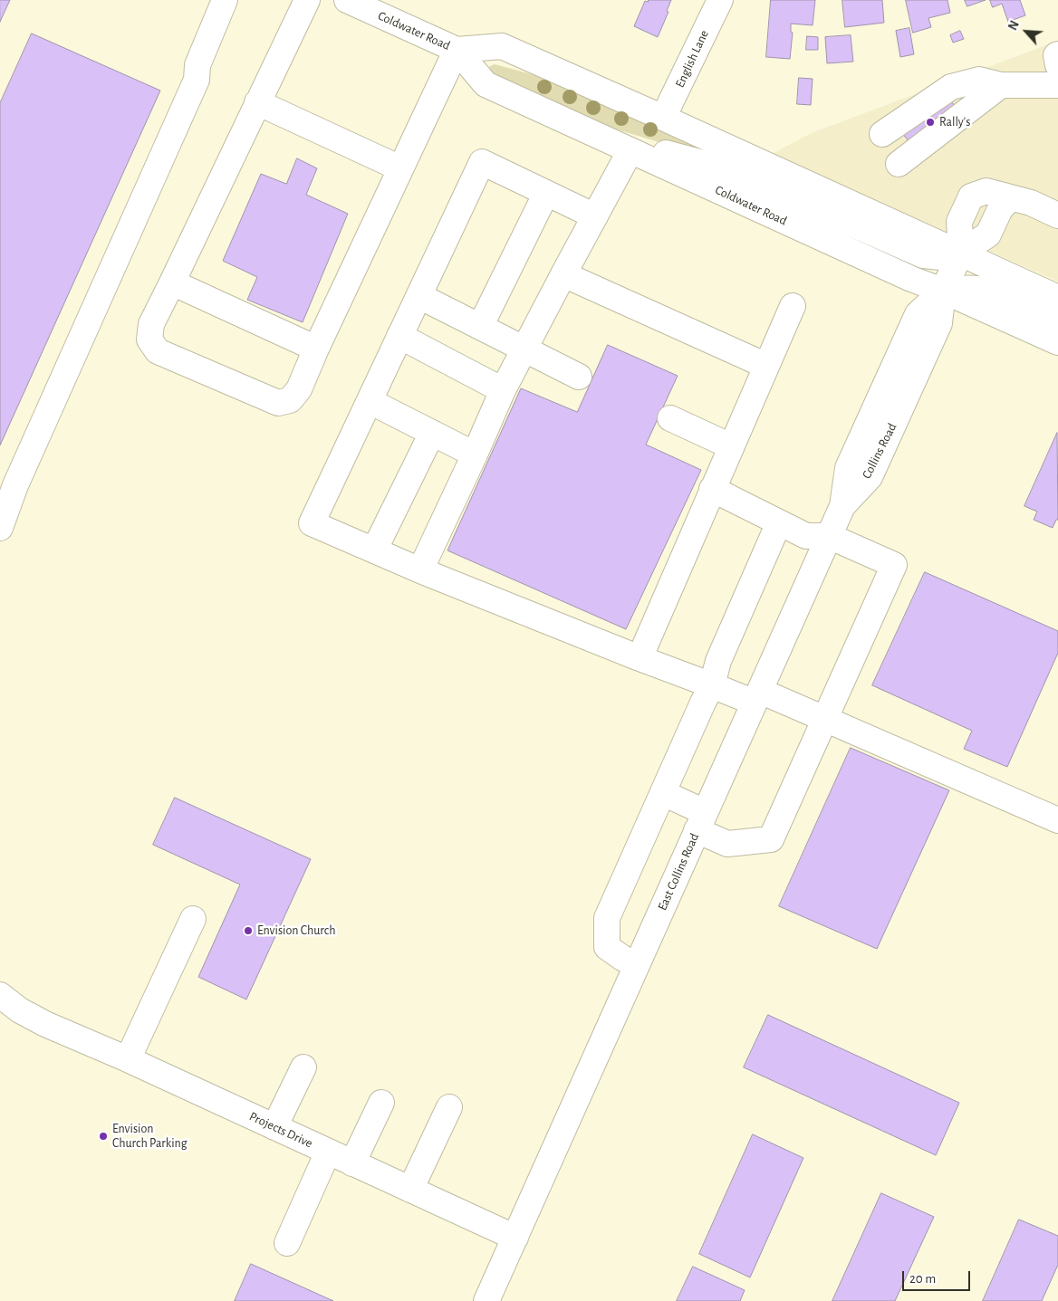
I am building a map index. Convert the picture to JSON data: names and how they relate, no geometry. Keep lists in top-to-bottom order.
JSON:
{
  "streets": {
    "main road": [
      "Coldwater Road",
      "English Lane",
      "Collins Road",
      "East Collins Road",
      "Projects Drive"
    ]
  },
  "crossings": [
    ["Coldwater Road", "English Lane"],
    ["Coldwater Road", "Collins Road"],
    ["Collins Road", "East Collins Road"],
    ["East Collins Road", "Projects Drive"]
  ],
  "places": ["Rally's", "Envision Church", "Envision Church Parking"],
  "scale_bar": "20 m",
  "north": "top left"
}
